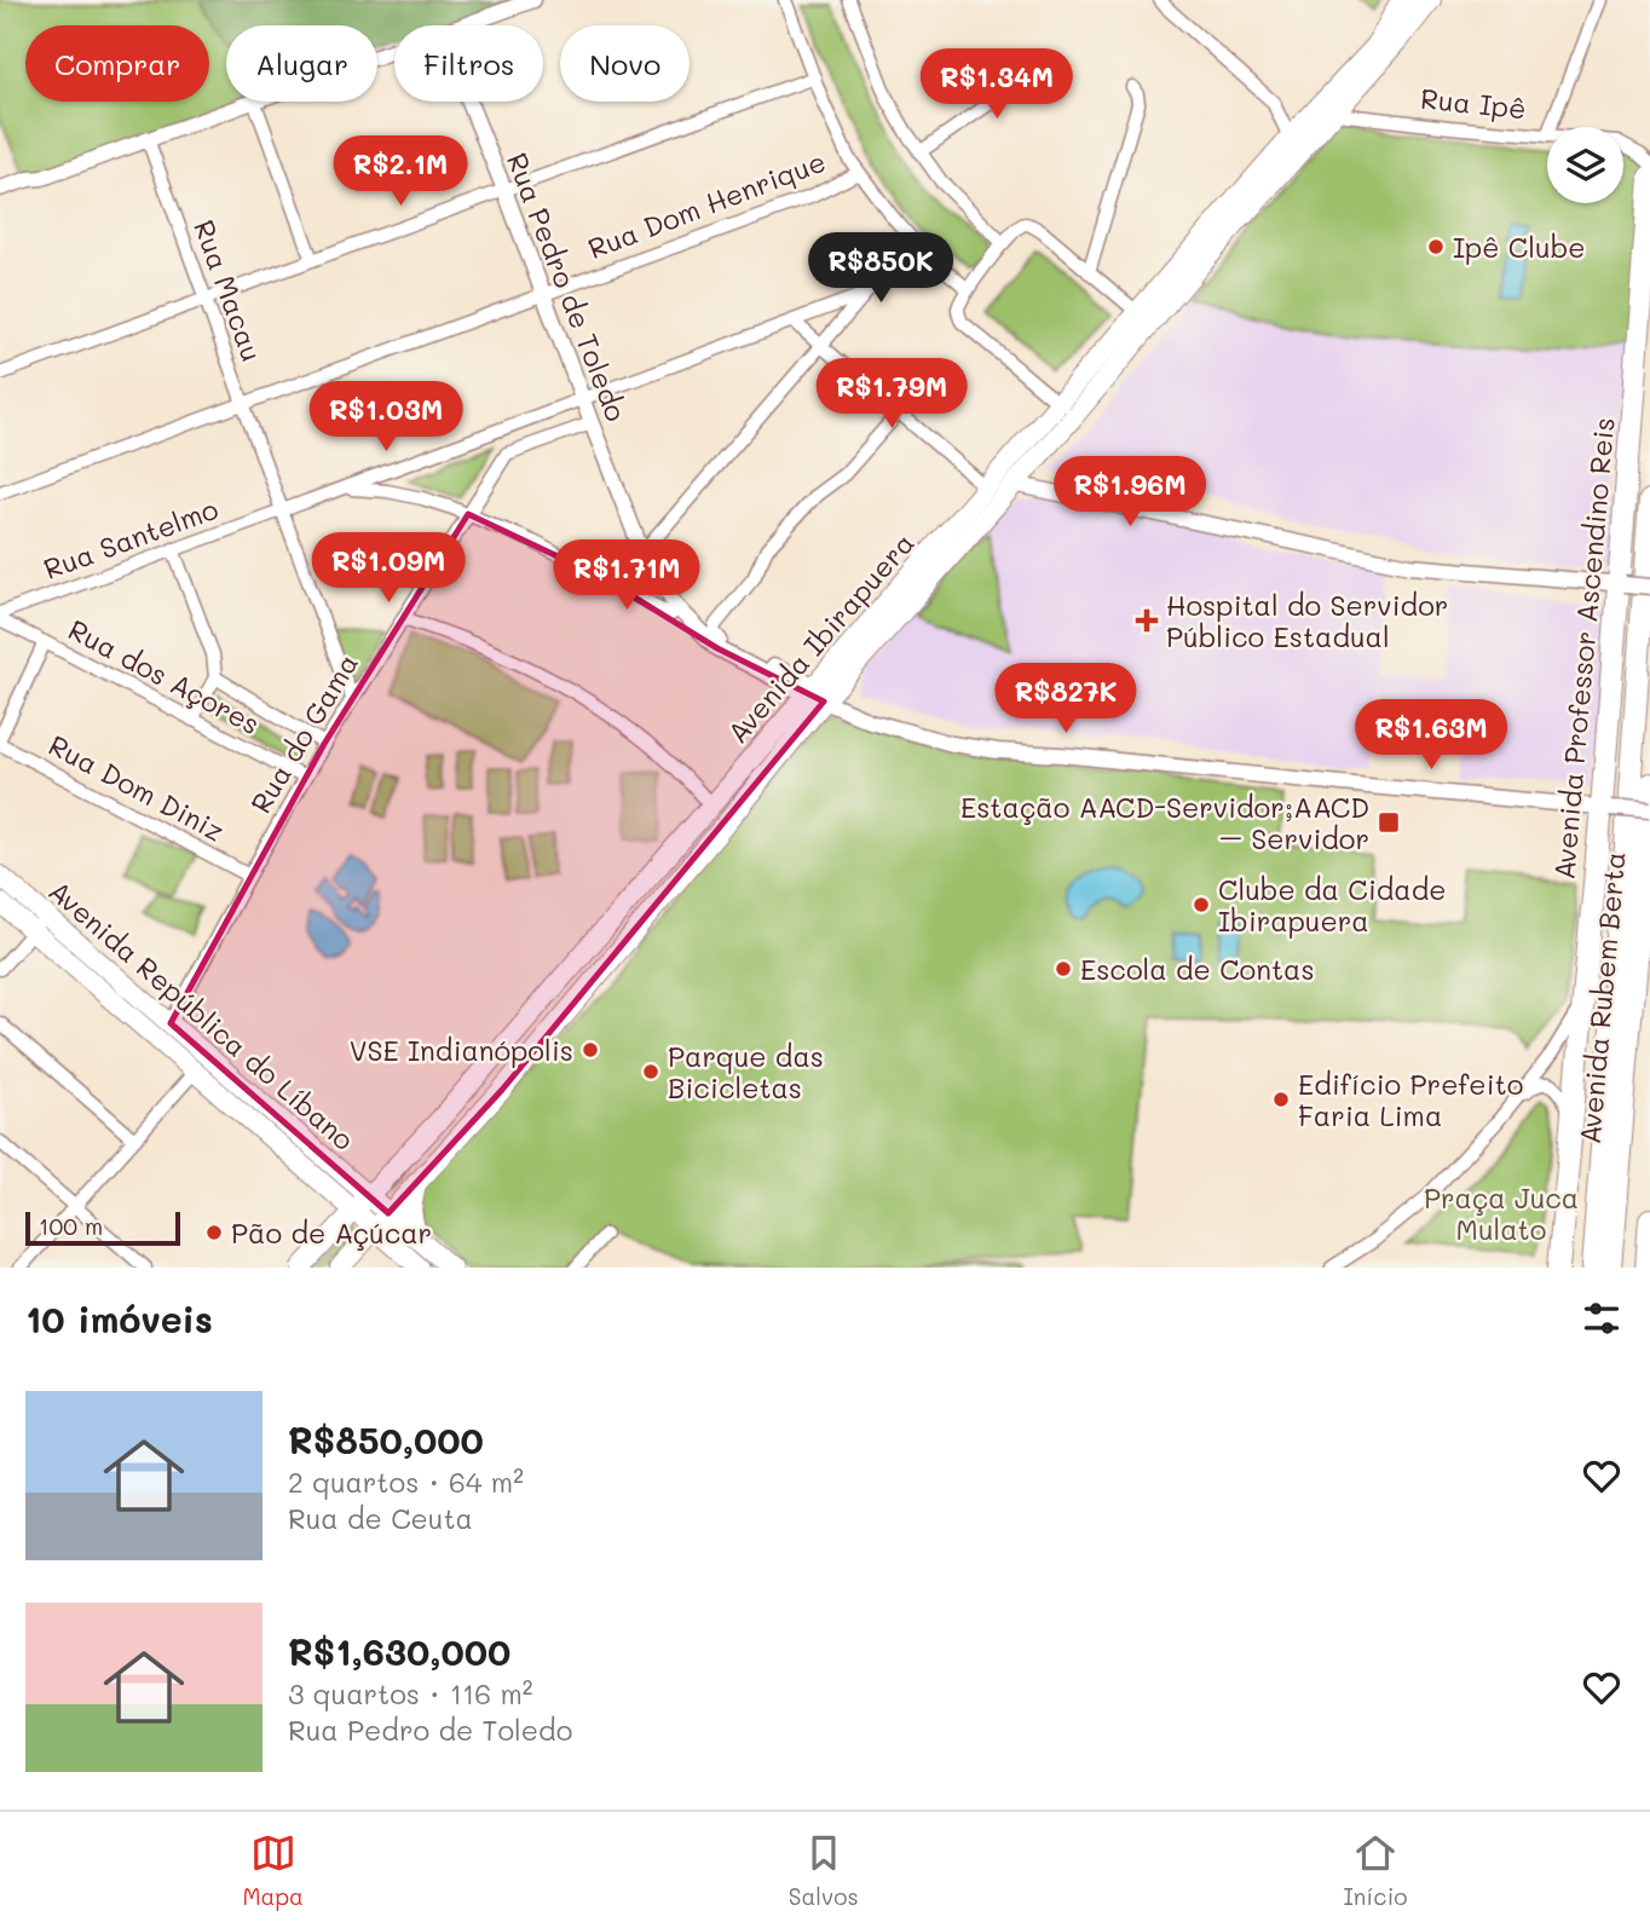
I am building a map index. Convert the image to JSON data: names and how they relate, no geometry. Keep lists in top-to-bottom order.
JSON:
{
  "streets": {
    "highway": ["Avenida Professor Ascendino Reis", "Avenida Rubem Berta"],
    "main road": ["Avenida Ibirapuera", "Avenida República do Líbano"],
    "street": [
      "Rua Ipê",
      "Rua Dom Henrique",
      "Rua Pedro de Toledo",
      "Rua Macau",
      "Rua Santelmo",
      "Rua dos Açores",
      "Rua do Gama",
      "Rua Dom Diniz"
    ]
  },
  "crossings": [
    ["Rua Ipê", "Avenida Ibirapuera"],
    ["Rua Dom Henrique", "Rua Pedro de Toledo"],
    ["Rua Dom Henrique", "Rua Macau"],
    ["Rua Pedro de Toledo", "Rua Santelmo"],
    ["Rua Pedro de Toledo", "Avenida Ibirapuera"],
    ["Rua Pedro de Toledo", "Avenida Professor Ascendino Reis"],
    ["Rua Macau", "Rua Santelmo"],
    ["Rua Macau", "Rua do Gama"],
    ["Avenida Ibirapuera", "Avenida República do Líbano"],
    ["Rua dos Açores", "Rua do Gama"],
    ["Rua dos Açores", "Rua Dom Diniz"],
    ["Rua do Gama", "Rua Dom Diniz"],
    ["Rua do Gama", "Avenida República do Líbano"]
  ],
  "parks": ["Praça Juca Mulato"],
  "places": {
    "other": [
      "Ipê Clube",
      "Clube da Cidade Ibirapuera",
      "Escola de Contas",
      "VSE Indianópolis",
      "Parque das Bicicletas",
      "Edifício Prefeito Faria Lima",
      "Pão de Açúcar"
    ],
    "health": ["Hospital do Servidor Público Estadual"],
    "transit": ["Estação AACD-Servidor;AACD – Servidor"]
  },
  "scale_bar": "100 m",
  "page": {
    "chip": [
      "Comprar",
      "Alugar",
      "Filtros",
      "Novo"
    ],
    "price": [
      "R$1.34M",
      "R$2.1M",
      "R$850K",
      "R$1.79M",
      "R$1.03M",
      "R$1.96M",
      "R$1.09M",
      "R$1.71M",
      "R$827K",
      "R$1.63M"
    ],
    "scale": "100 m",
    "heading": "10 imóveis",
    "list": [
      {
        "name": "R$850,000",
        "note": "2 quartos · 64 m² · Rua de Ceuta"
      },
      {
        "name": "R$1,630,000",
        "note": "3 quartos · 116 m² · Rua Pedro de Toledo"
      }
    ],
    "tabs": ["Mapa", "Salvos", "Início"]
  }
}
